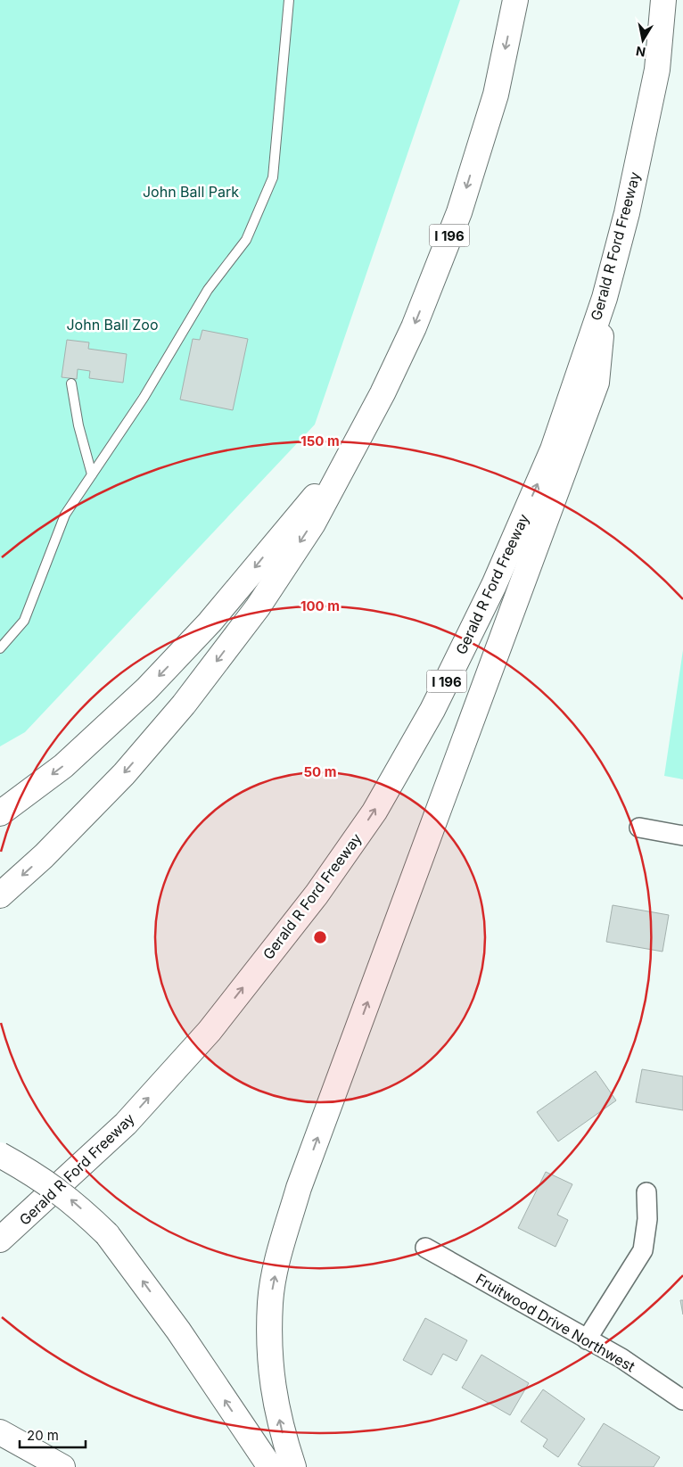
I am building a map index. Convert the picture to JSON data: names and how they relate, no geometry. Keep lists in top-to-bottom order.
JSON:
{
  "streets": {
    "main road": ["I 196", "Gerald R Ford Freeway"],
    "street": ["Fruitwood Drive Northwest"]
  },
  "parks": ["John Ball Park", "John Ball Zoo"],
  "scale_bar": "20 m",
  "north": "bottom",
  "rings": ["150 m", "100 m", "50 m"]
}
